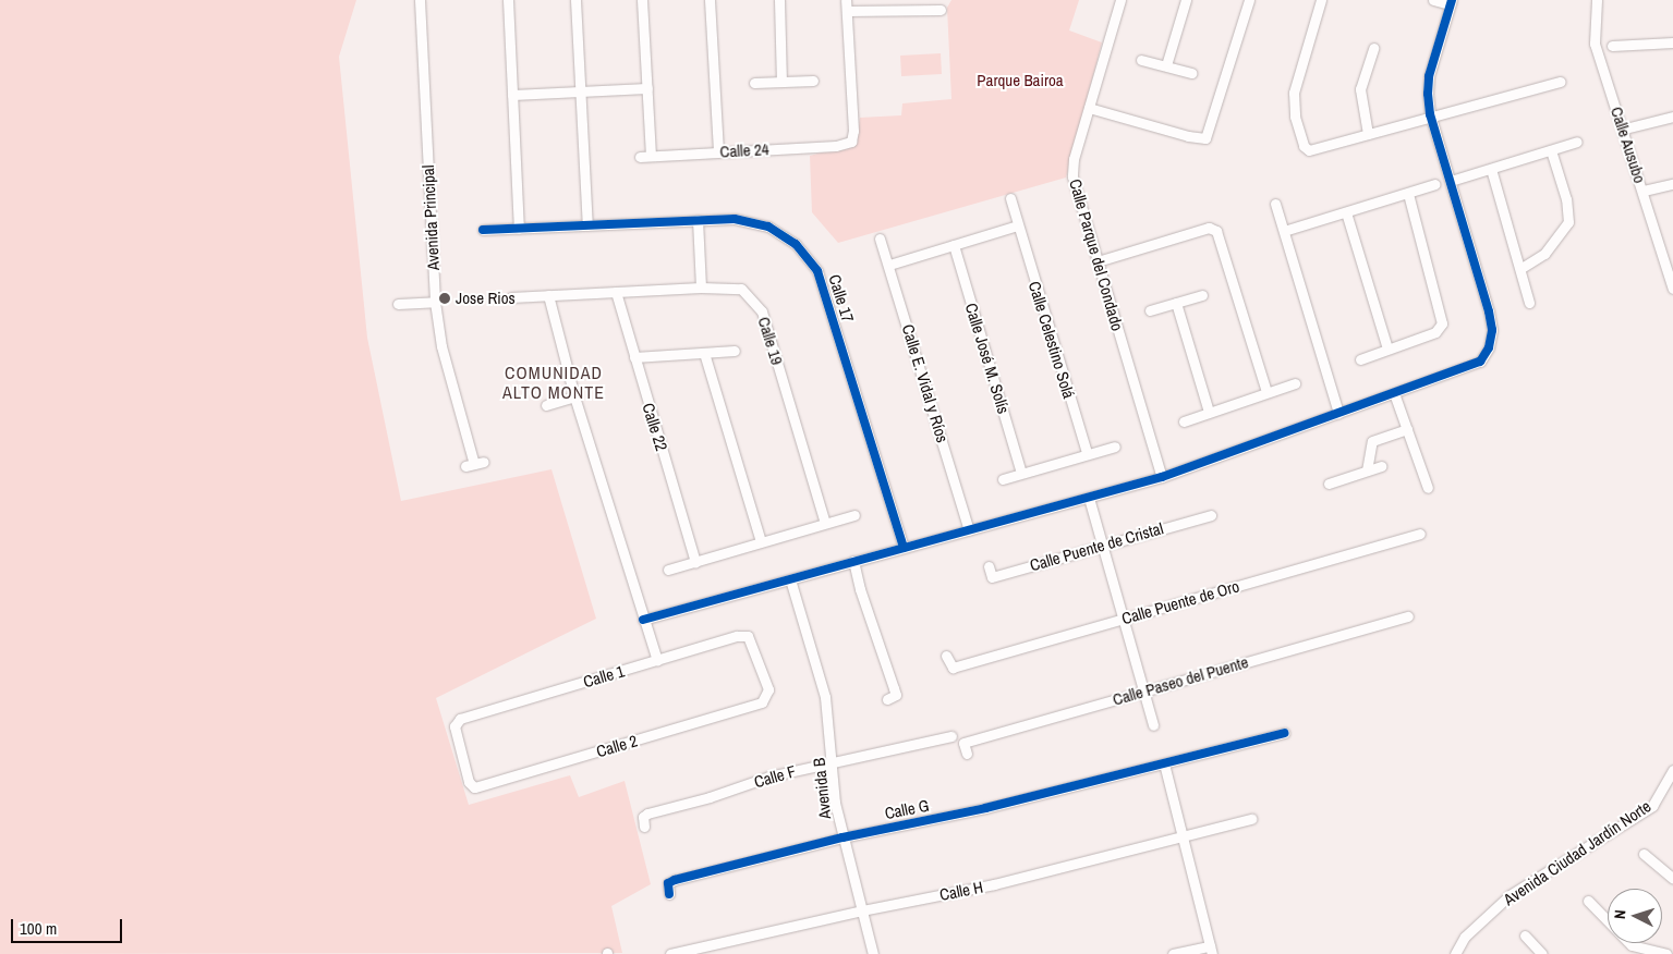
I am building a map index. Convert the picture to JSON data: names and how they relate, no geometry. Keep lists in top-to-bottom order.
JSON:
{
  "streets": {
    "street": [
      "Calle Ausubo",
      "Calle 24",
      "Avenida Principal",
      "Calle Parque del Condado",
      "Calle 17",
      "Calle Celestino Solá",
      "Calle 19",
      "Calle José M. Solís",
      "Calle E. Vidal y Ríos",
      "Calle 22",
      "Calle Puente de Cristal",
      "Calle Puente de Oro",
      "Calle 1",
      "Calle Paseo del Puente",
      "Calle 2",
      "Calle F",
      "Avenida B",
      "Calle G",
      "Avenida Ciudad Jardín Norte",
      "Calle H"
    ]
  },
  "crossings": [
    ["Calle 19", "Calle 22"],
    ["Calle 1", "Calle 2"],
    ["Calle F", "Avenida B"],
    ["Avenida B", "Calle G"],
    ["Avenida B", "Calle H"]
  ],
  "districts": ["COMUNIDAD ALTO MONTE"],
  "parks": ["Parque Bairoa"],
  "places": ["Jose Rios"],
  "scale_bar": "100 m",
  "north": "left"
}
